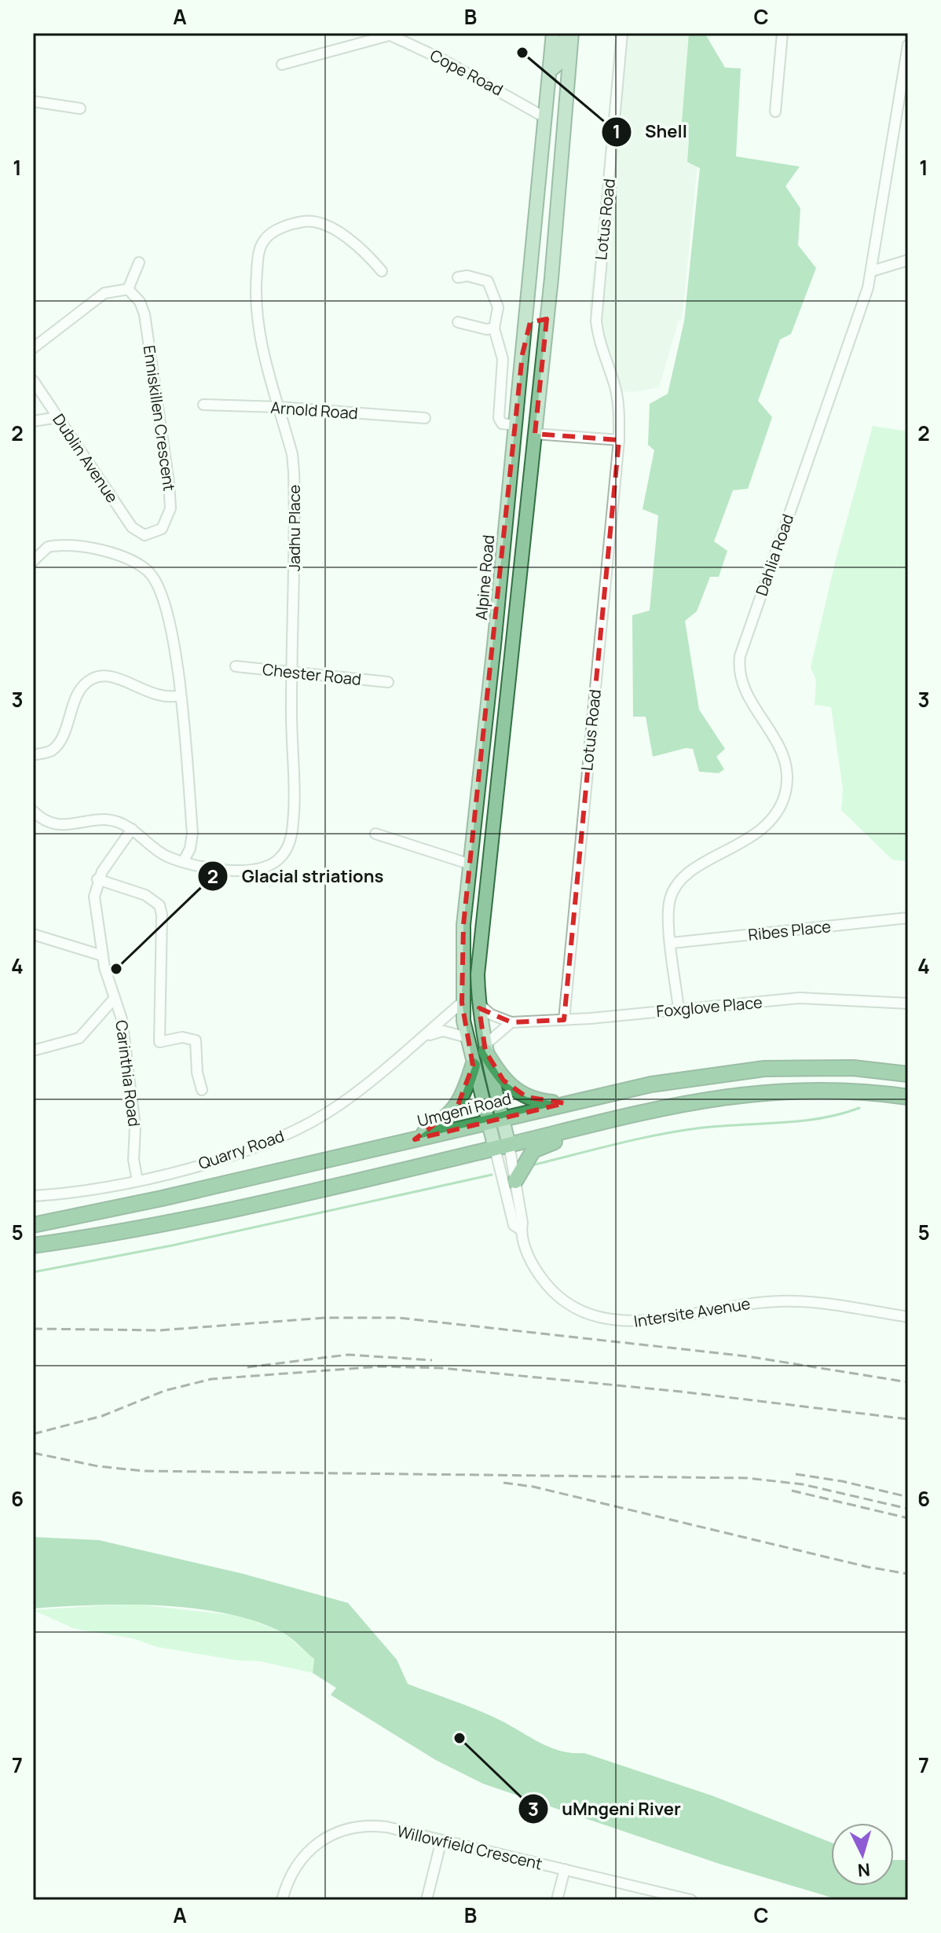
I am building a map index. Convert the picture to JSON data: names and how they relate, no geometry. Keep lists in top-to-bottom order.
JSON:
{
  "streets": {
    "highway": ["Umgeni Road"],
    "main road": ["Alpine Road"],
    "street": [
      "Cope Road",
      "Lotus Road",
      "Arnold Road",
      "Enniskillen Crescent",
      "Dublin Avenue",
      "Jadhu Place",
      "Dahlia Road",
      "Chester Road",
      "Ribes Place",
      "Foxglove Place",
      "Carinthia Road",
      "Quarry Road",
      "Intersite Avenue",
      "Willowfield Crescent"
    ]
  },
  "crossings": [
    ["Cope Road", "Alpine Road"],
    ["Lotus Road", "Foxglove Place"],
    ["Arnold Road", "Jadhu Place"],
    ["Enniskillen Crescent", "Dublin Avenue"],
    ["Jadhu Place", "Chester Road"],
    ["Dahlia Road", "Ribes Place"],
    ["Dahlia Road", "Foxglove Place"],
    ["Alpine Road", "Foxglove Place"],
    ["Alpine Road", "Umgeni Road"],
    ["Alpine Road", "Quarry Road"],
    ["Alpine Road", "Intersite Avenue"],
    ["Carinthia Road", "Quarry Road"]
  ],
  "places": ["Shell", "Glacial striations", "uMngeni River"],
  "north": "bottom",
  "grid": {
    "columns": ["A", "B", "C"],
    "rows": [
      "1",
      "2",
      "3",
      "4",
      "5",
      "6",
      "7"
    ]
  }
}
